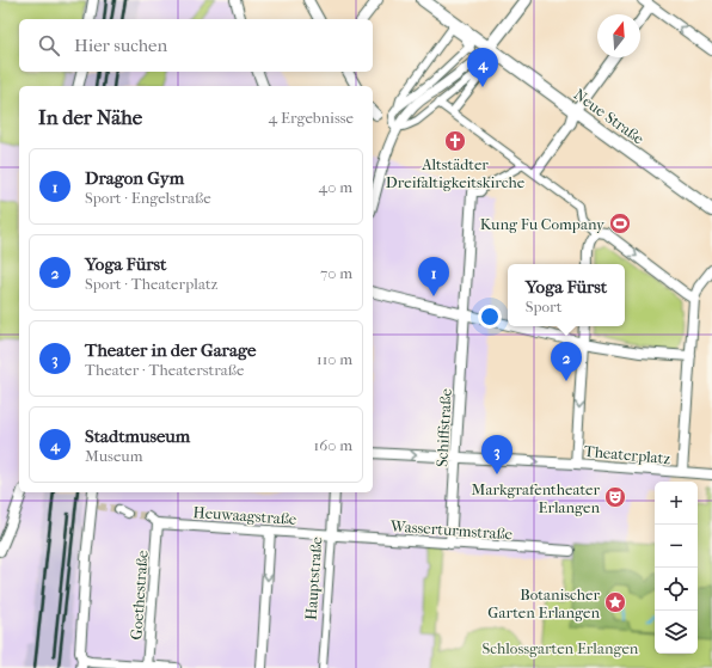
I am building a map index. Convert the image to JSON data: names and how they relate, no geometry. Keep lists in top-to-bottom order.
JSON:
{
  "streets": {
    "street": [
      "Neue Straße",
      "Schiffstraße",
      "Theaterplatz",
      "Heuwaagstraße",
      "Wasserturmstraße",
      "Hauptstraße",
      "Goethestraße"
    ]
  },
  "crossings": [
    ["Schiffstraße", "Wasserturmstraße"],
    ["Heuwaagstraße", "Wasserturmstraße"],
    ["Heuwaagstraße", "Hauptstraße"],
    ["Heuwaagstraße", "Goethestraße"],
    ["Wasserturmstraße", "Hauptstraße"]
  ],
  "parks": ["Schlossgarten Erlangen"],
  "places": {
    "church": ["Altstädter Dreifaltigkeitskirche"],
    "sports": ["Kung Fu Company"],
    "theatre": ["Markgrafentheater Erlangen"],
    "place": ["Botanischer Garten Erlangen"]
  },
  "north": "top",
  "page": {
    "search": "Hier suchen",
    "pins": [
      "4",
      "1",
      "2",
      "3"
    ],
    "heading": ["In der Nähe", "4 Ergebnisse"],
    "list": [
      {
        "mark": "1",
        "name": "Dragon Gym",
        "note": "Sport · Engelstraße",
        "value": "40 m"
      },
      {
        "mark": "2",
        "name": "Yoga Fürst",
        "note": "Sport · Theaterplatz",
        "value": "70 m"
      },
      {
        "mark": "3",
        "name": "Theater in der Garage",
        "note": "Theater · Theaterstraße",
        "value": "110 m"
      },
      {
        "mark": "4",
        "name": "Stadtmuseum",
        "note": "Museum",
        "value": "160 m"
      }
    ],
    "popup": ["Yoga Fürst", "Sport"],
    "map_buttons": ["+", "−"]
  }
}
